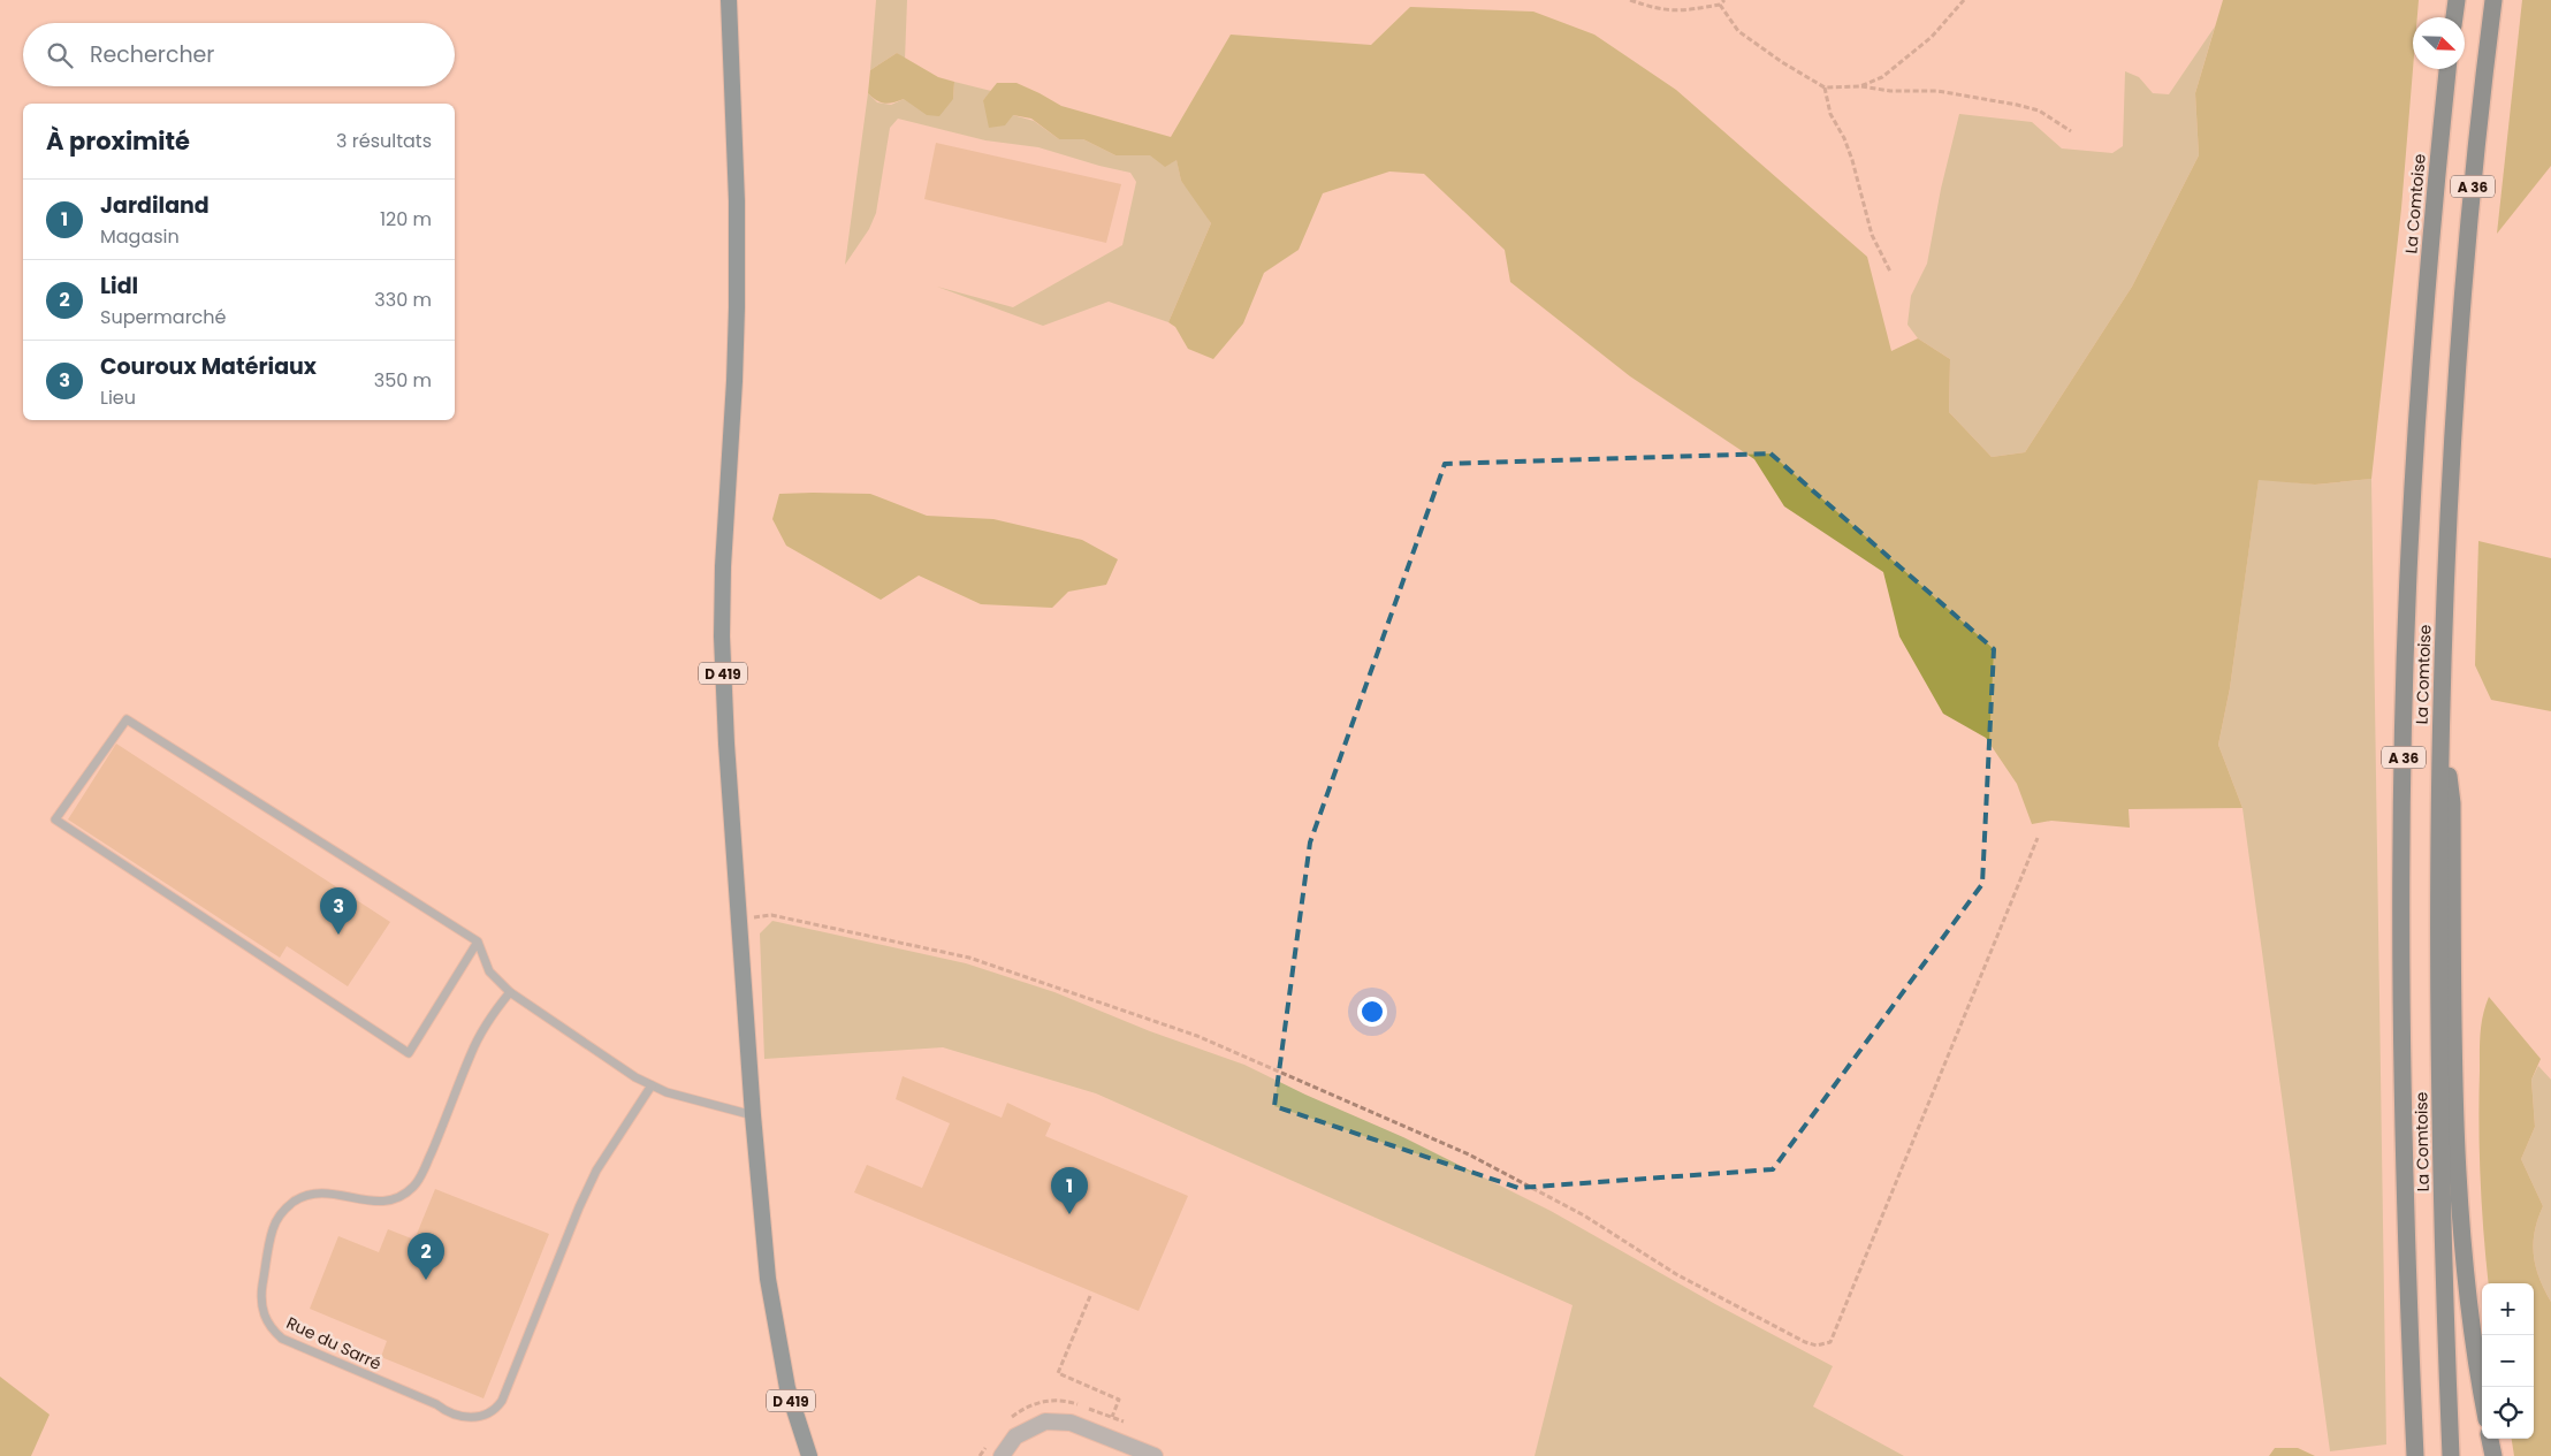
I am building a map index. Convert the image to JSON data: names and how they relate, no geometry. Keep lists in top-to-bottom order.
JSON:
{
  "streets": {
    "highway": ["A 36", "La Comtoise"],
    "main road": ["D 419"],
    "lane": ["Rue du Sarré"]
  },
  "north": "bottom right",
  "page": {
    "search": "Rechercher",
    "heading": ["À proximité", "3 résultats"],
    "list": [
      {
        "mark": "1",
        "name": "Jardiland",
        "note": "Magasin",
        "value": "120 m"
      },
      {
        "mark": "2",
        "name": "Lidl",
        "note": "Supermarché",
        "value": "330 m"
      },
      {
        "mark": "3",
        "name": "Couroux Matériaux",
        "note": "Lieu",
        "value": "350 m"
      }
    ],
    "pins": ["3", "1", "2"],
    "map_buttons": ["+", "−"]
  }
}
